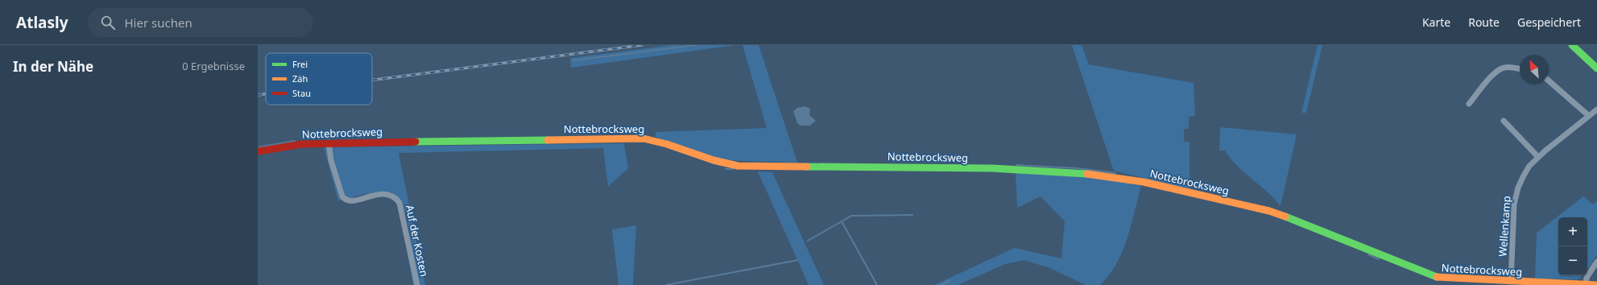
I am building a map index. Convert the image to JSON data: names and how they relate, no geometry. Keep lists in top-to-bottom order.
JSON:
{
  "streets": {
    "street": ["Nottebrocksweg", "Wellenkamp", "Auf der Kosten"]
  },
  "crossings": [
    ["Nottebrocksweg", "Wellenkamp"],
    ["Nottebrocksweg", "Auf der Kosten"]
  ],
  "legend": ["Frei", "Zäh", "Stau"],
  "north": "top left",
  "page": {
    "header": "Atlasly",
    "search": "Hier suchen",
    "nav": ["Karte", "Route", "Gespeichert"],
    "heading": ["In der Nähe", "0 Ergebnisse"],
    "map_buttons": ["+", "−"]
  }
}
